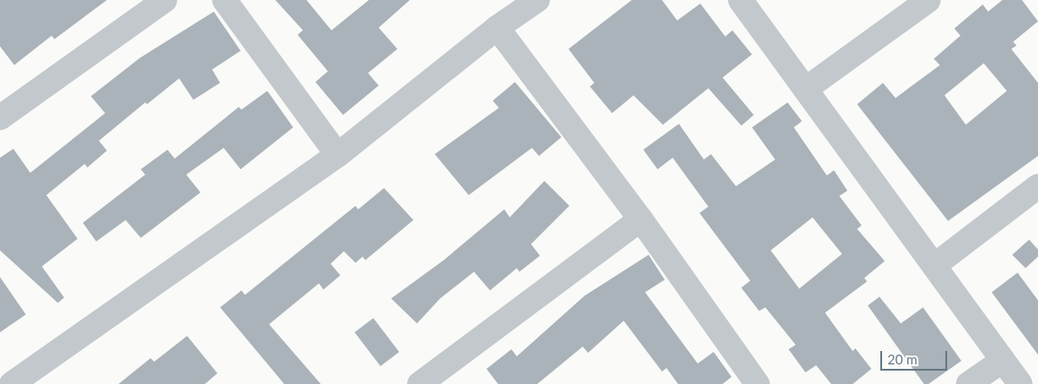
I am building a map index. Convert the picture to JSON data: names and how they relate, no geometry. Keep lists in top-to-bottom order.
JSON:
{
  "scale_bar": "20 m"
}
